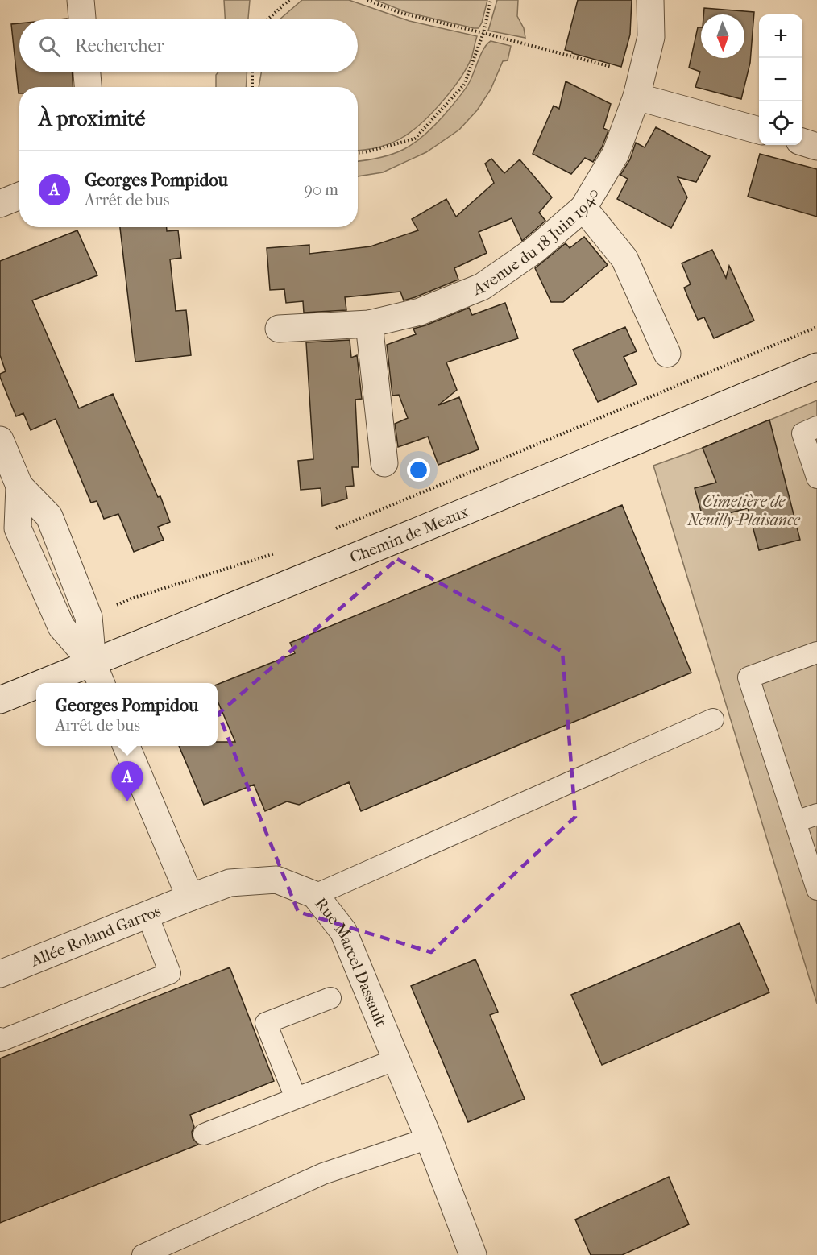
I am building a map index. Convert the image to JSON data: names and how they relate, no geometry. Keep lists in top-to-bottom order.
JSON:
{
  "streets": {
    "street": [
      "Avenue du 18 Juin 1940",
      "Chemin de Meaux",
      "Allée Roland Garros",
      "Rue Marcel Dassault"
    ]
  },
  "crossings": [
    ["Allée Roland Garros", "Rue Marcel Dassault"]
  ],
  "parks": ["Cimetière de Neuilly-Plaisance"],
  "north": "bottom",
  "page": {
    "map_buttons": ["+", "−"],
    "search": "Rechercher",
    "heading": "À proximité",
    "list": [
      {
        "mark": "A",
        "name": "Georges Pompidou",
        "note": "Arrêt de bus",
        "value": "90 m"
      }
    ],
    "popup": ["Georges Pompidou", "Arrêt de bus"],
    "pins": "A"
  }
}
